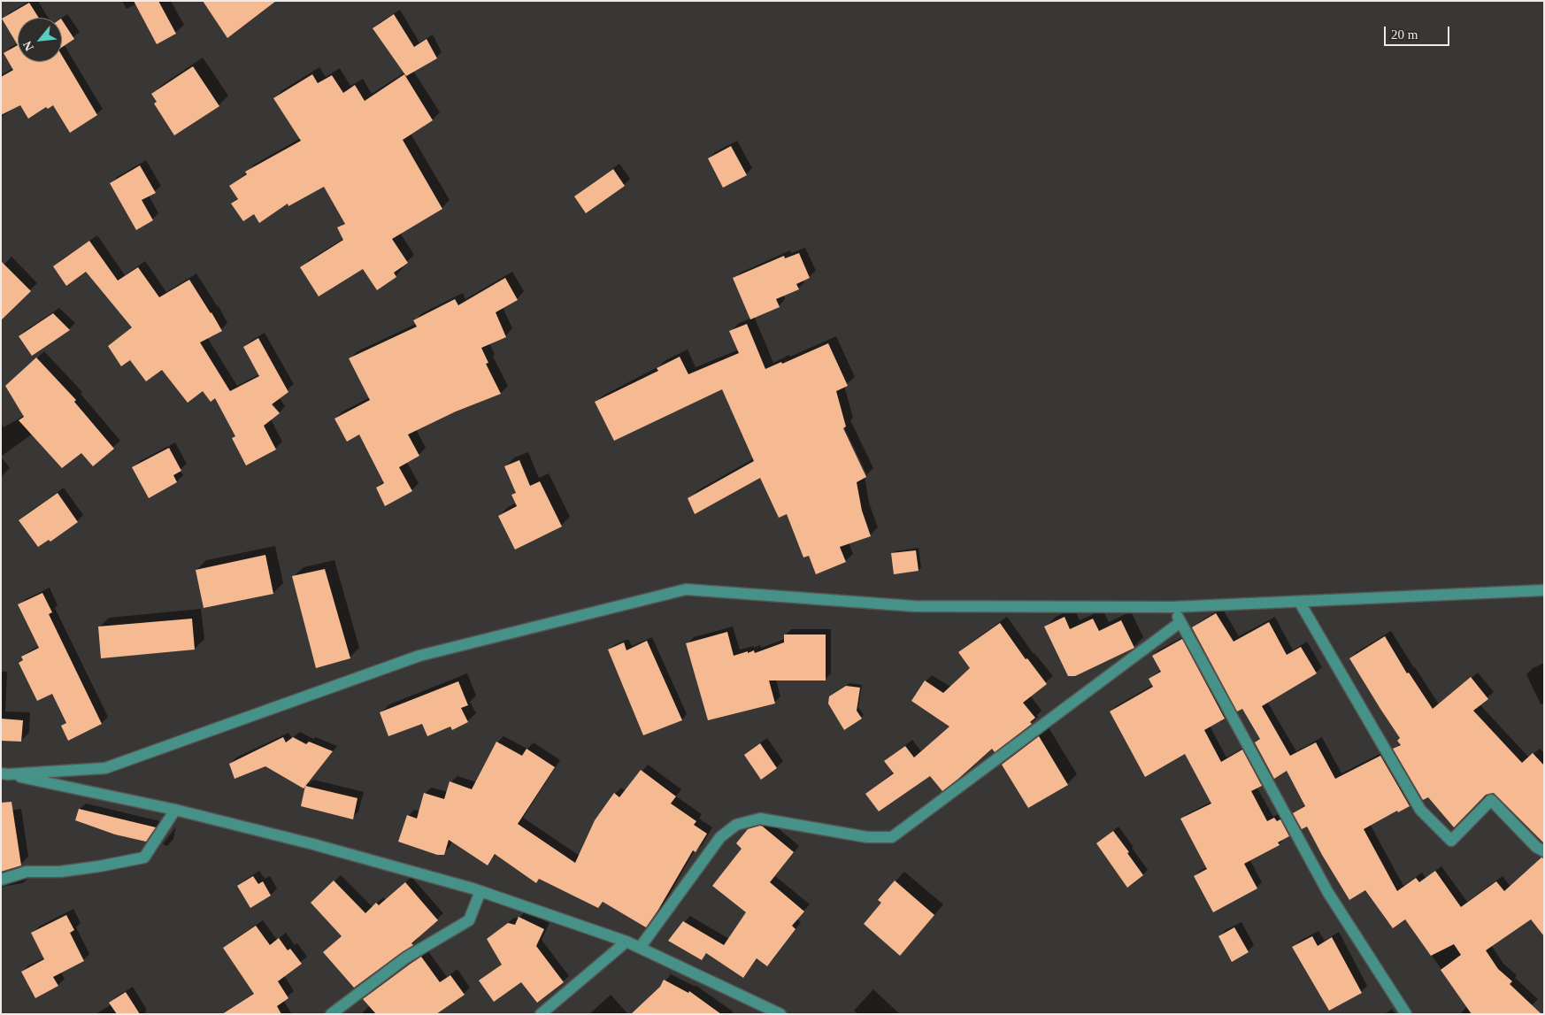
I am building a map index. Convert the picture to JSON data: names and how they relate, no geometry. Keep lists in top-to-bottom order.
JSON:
{
  "scale_bar": "20 m",
  "north": "bottom left"
}
